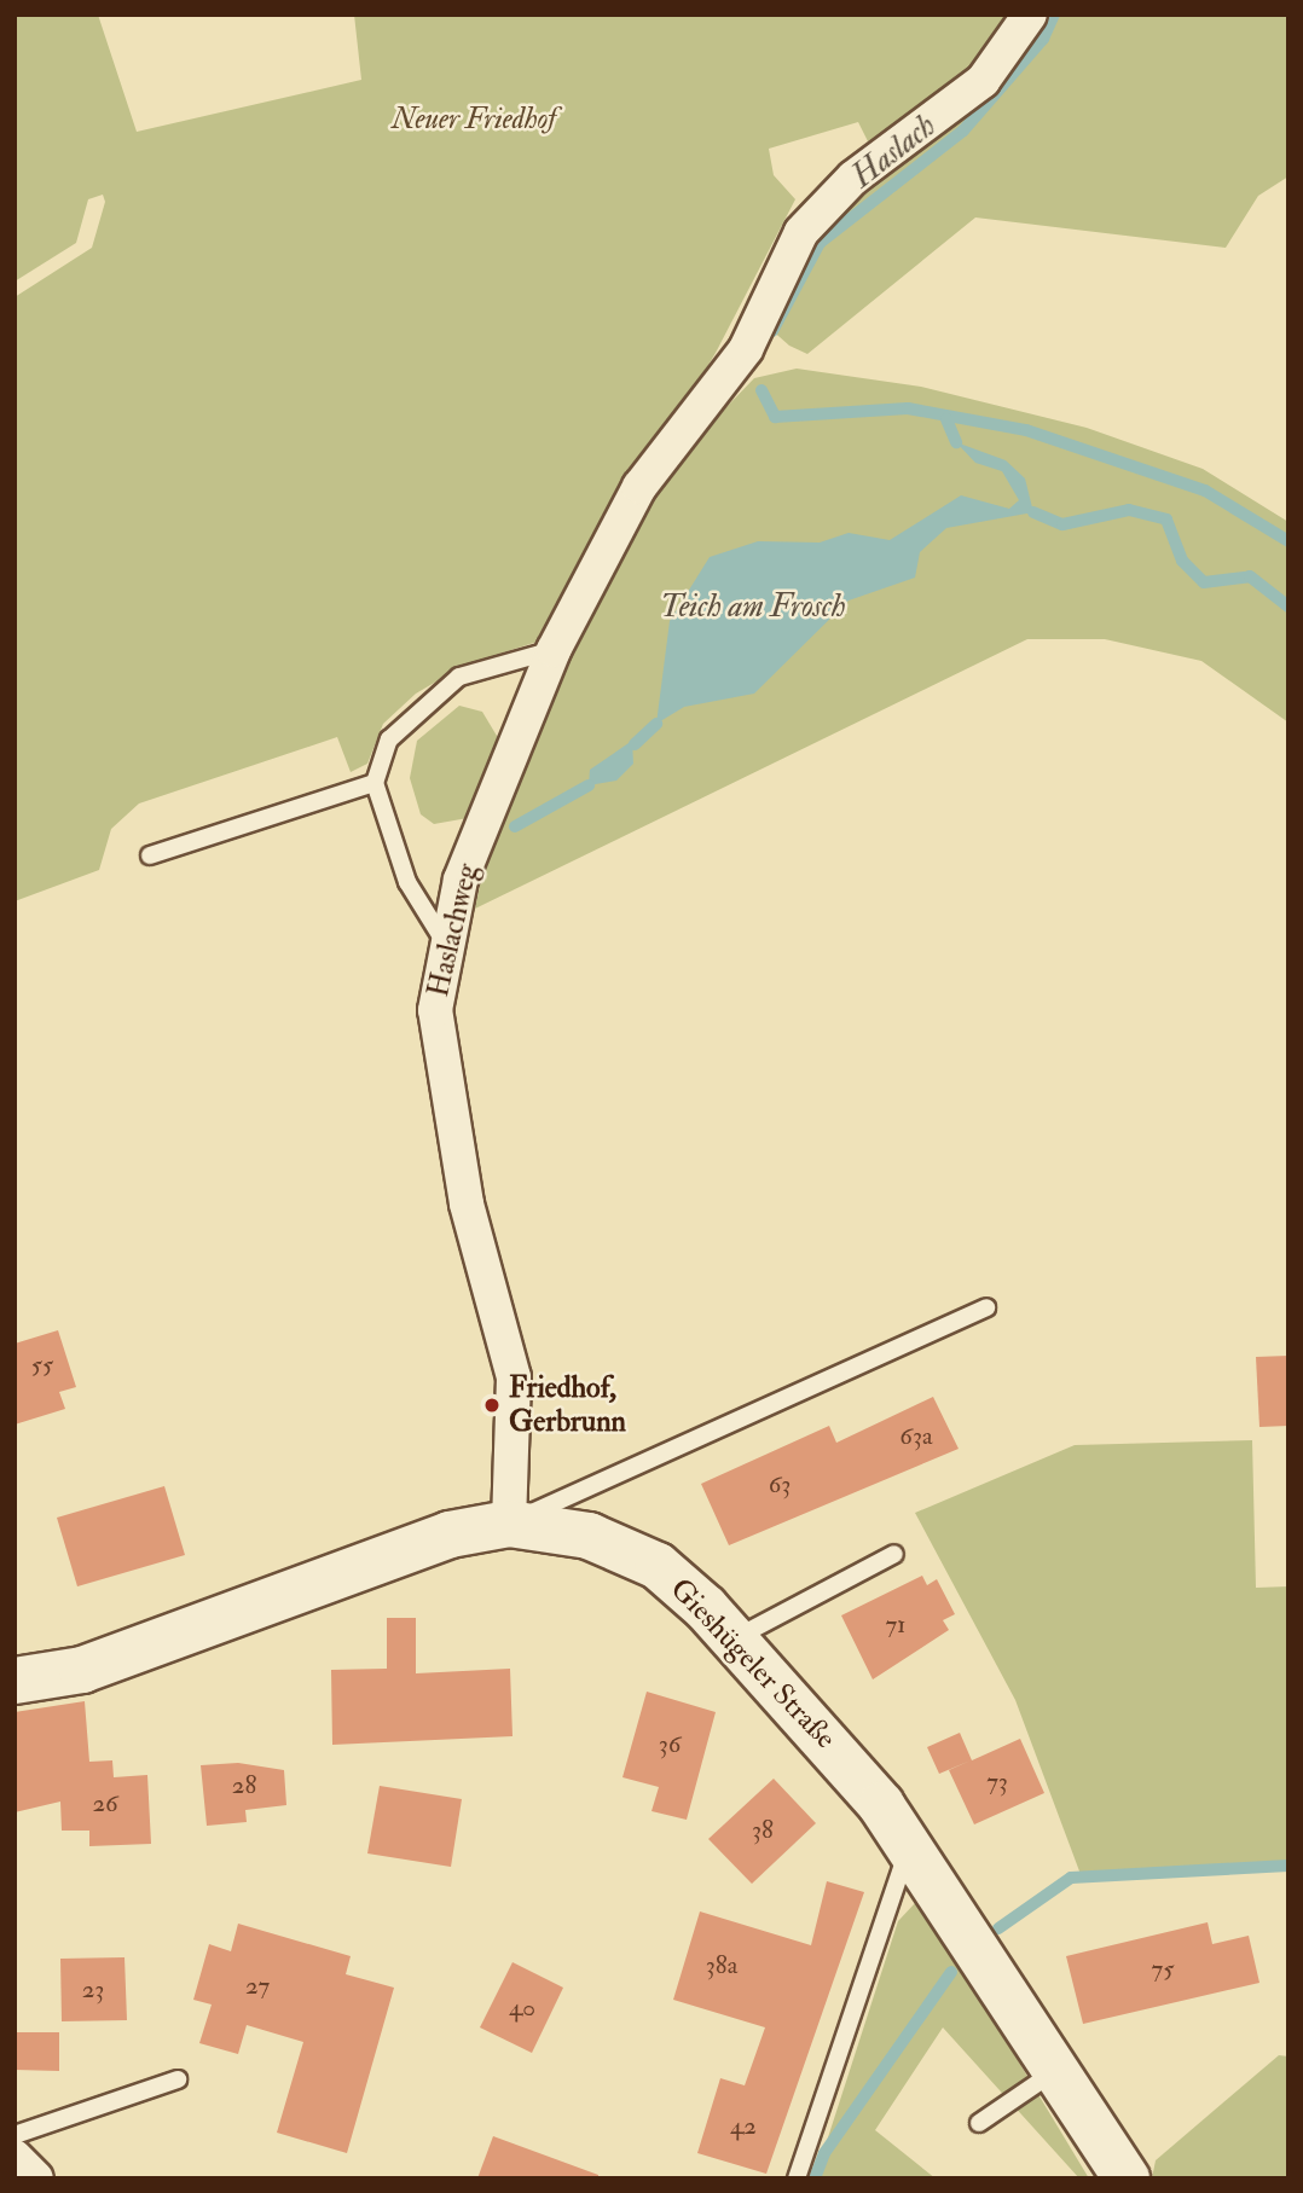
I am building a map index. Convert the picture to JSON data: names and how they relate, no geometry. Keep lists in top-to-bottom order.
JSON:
{
  "streets": {
    "street": ["Haslachweg", "Gieshügeler Straße"]
  },
  "crossings": [
    ["Haslachweg", "Gieshügeler Straße"]
  ],
  "water": ["Haslach", "Teich am Frosch"],
  "parks": ["Neuer Friedhof"],
  "places": ["Friedhof, Gerbrunn"],
  "house_numbers": [
    "55",
    "63a",
    "63",
    "71",
    "36",
    "73",
    "28",
    "26",
    "38",
    "38a",
    "75",
    "27",
    "23",
    "40",
    "42"
  ]
}
